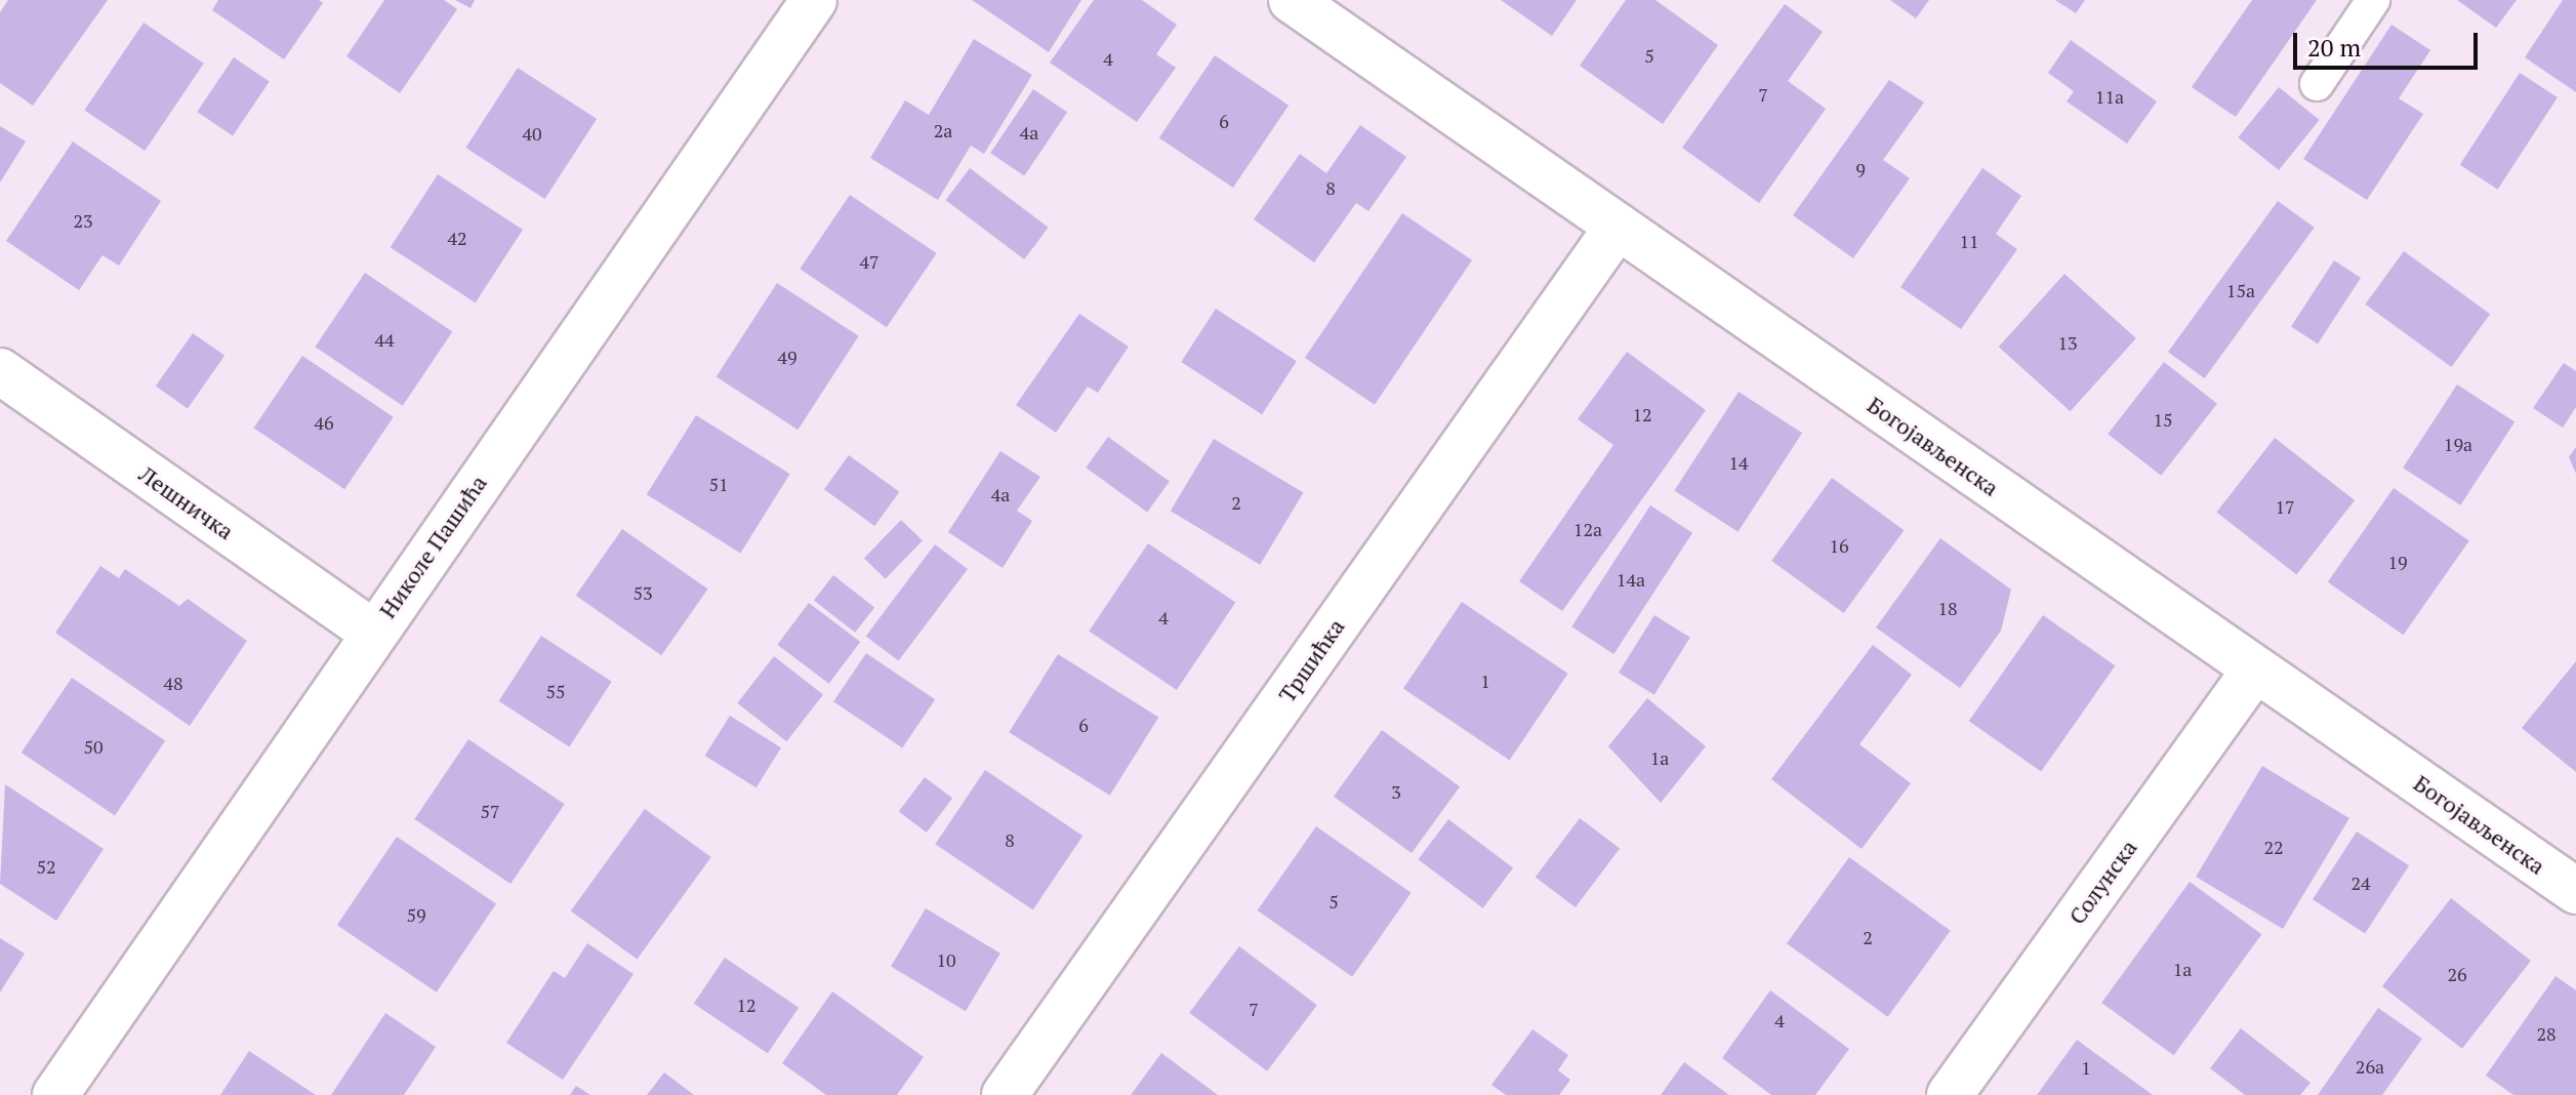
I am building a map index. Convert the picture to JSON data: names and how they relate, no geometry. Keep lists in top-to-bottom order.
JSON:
{
  "streets": {
    "street": [
      "Богојављенска",
      "Лешничка",
      "Николе Пашића",
      "Тршићка",
      "Солунска"
    ]
  },
  "crossings": [
    ["Богојављенска", "Тршићка"],
    ["Богојављенска", "Солунска"],
    ["Лешничка", "Николе Пашића"]
  ],
  "house_numbers": [
    "5",
    "4",
    "7",
    "11a",
    "6",
    "2a",
    "4a",
    "40",
    "9",
    "8",
    "23",
    "42",
    "11",
    "47",
    "15a",
    "44",
    "13",
    "49",
    "12",
    "15",
    "46",
    "19a",
    "14",
    "51",
    "4a",
    "2",
    "17",
    "12a",
    "16",
    "19",
    "14a",
    "53",
    "18",
    "4",
    "1",
    "48",
    "55",
    "6",
    "50",
    "1a",
    "3",
    "57",
    "8",
    "22",
    "52",
    "24",
    "5",
    "59",
    "2",
    "10",
    "1a",
    "26",
    "12",
    "7",
    "4",
    "28",
    "26a",
    "1"
  ],
  "scale_bar": "20 m"
}
